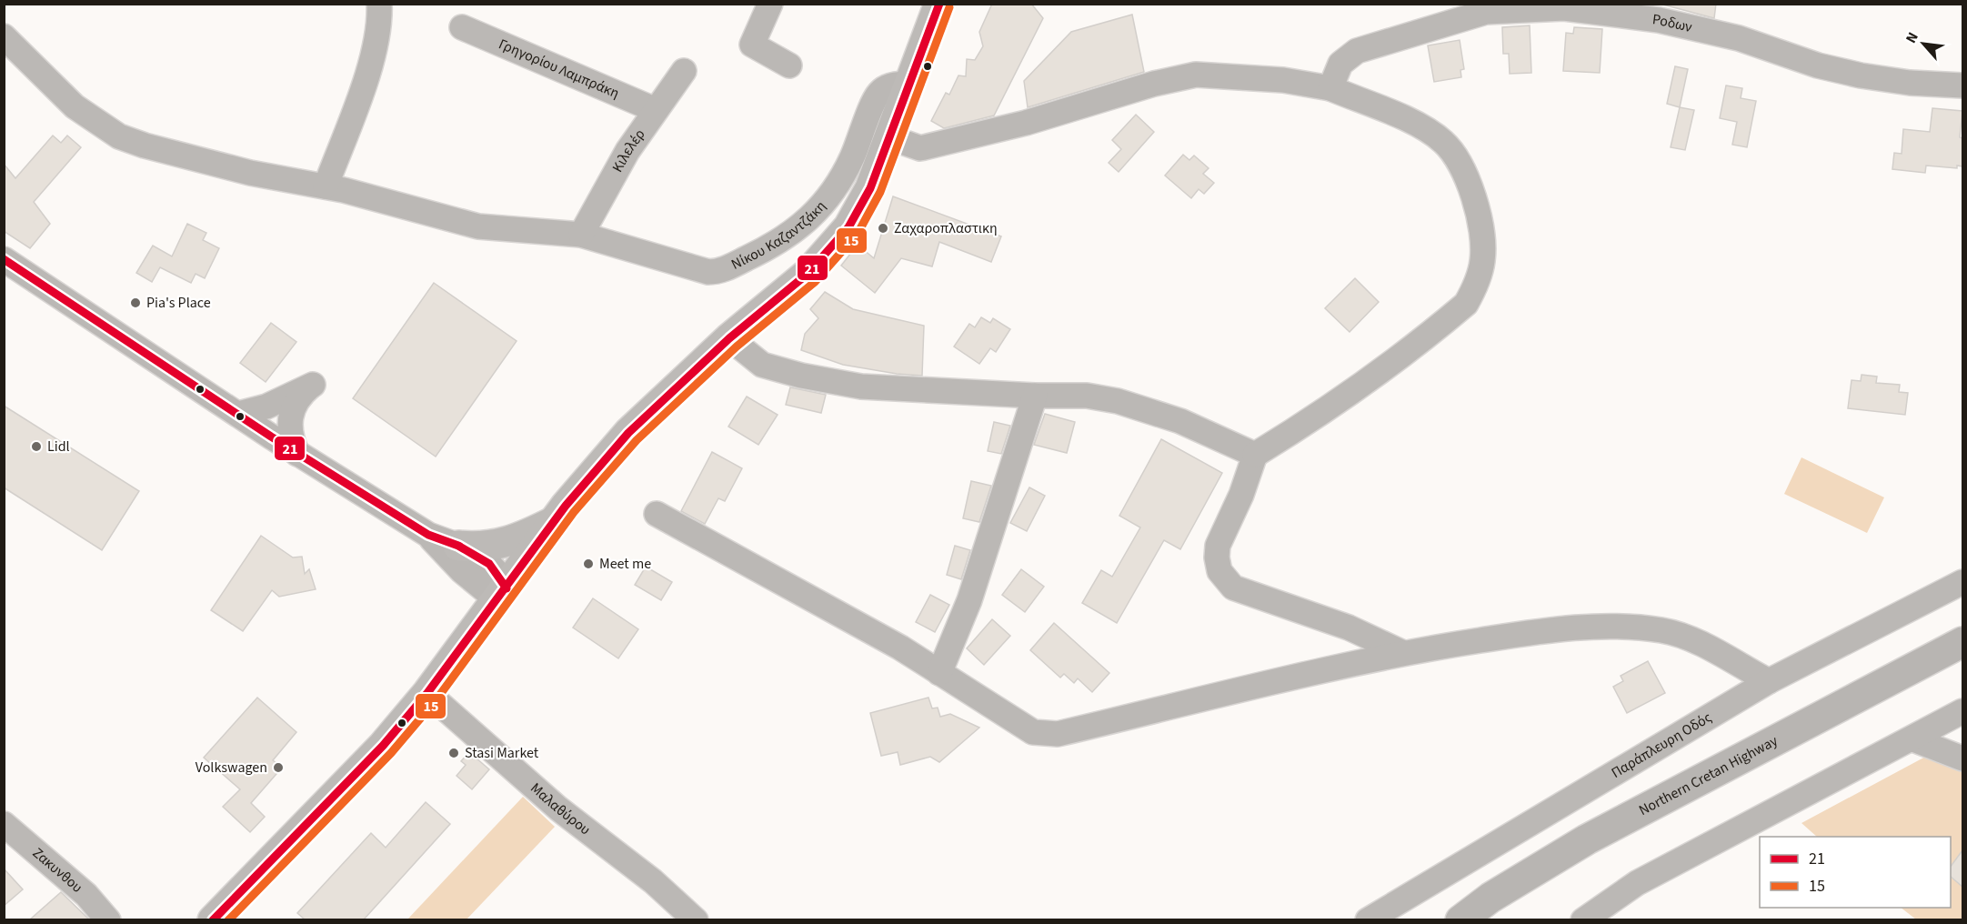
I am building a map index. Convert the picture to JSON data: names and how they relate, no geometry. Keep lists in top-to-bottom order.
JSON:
{
  "streets": {
    "highway": ["Northern Cretan Highway"],
    "street": [
      "Ροδων",
      "Γρηγορίου Λαμπράκη",
      "Κιλελέρ",
      "Νίκου Καζαντζάκη",
      "Παράπλευρη Οδός",
      "Μαλαθύρου",
      "Ζακυνθου"
    ]
  },
  "crossings": [
    ["Γρηγορίου Λαμπράκη", "Κιλελέρ"],
    ["Κιλελέρ", "Νίκου Καζαντζάκη"]
  ],
  "places": [
    "Ζαχαροπλαστικη",
    "Pia's Place",
    "Lidl",
    "Meet me",
    "Stasi Market",
    "Volkswagen"
  ],
  "lines": ["transit line 21", "transit line 15"],
  "legend": ["21", "15"],
  "north": "top left"
}
